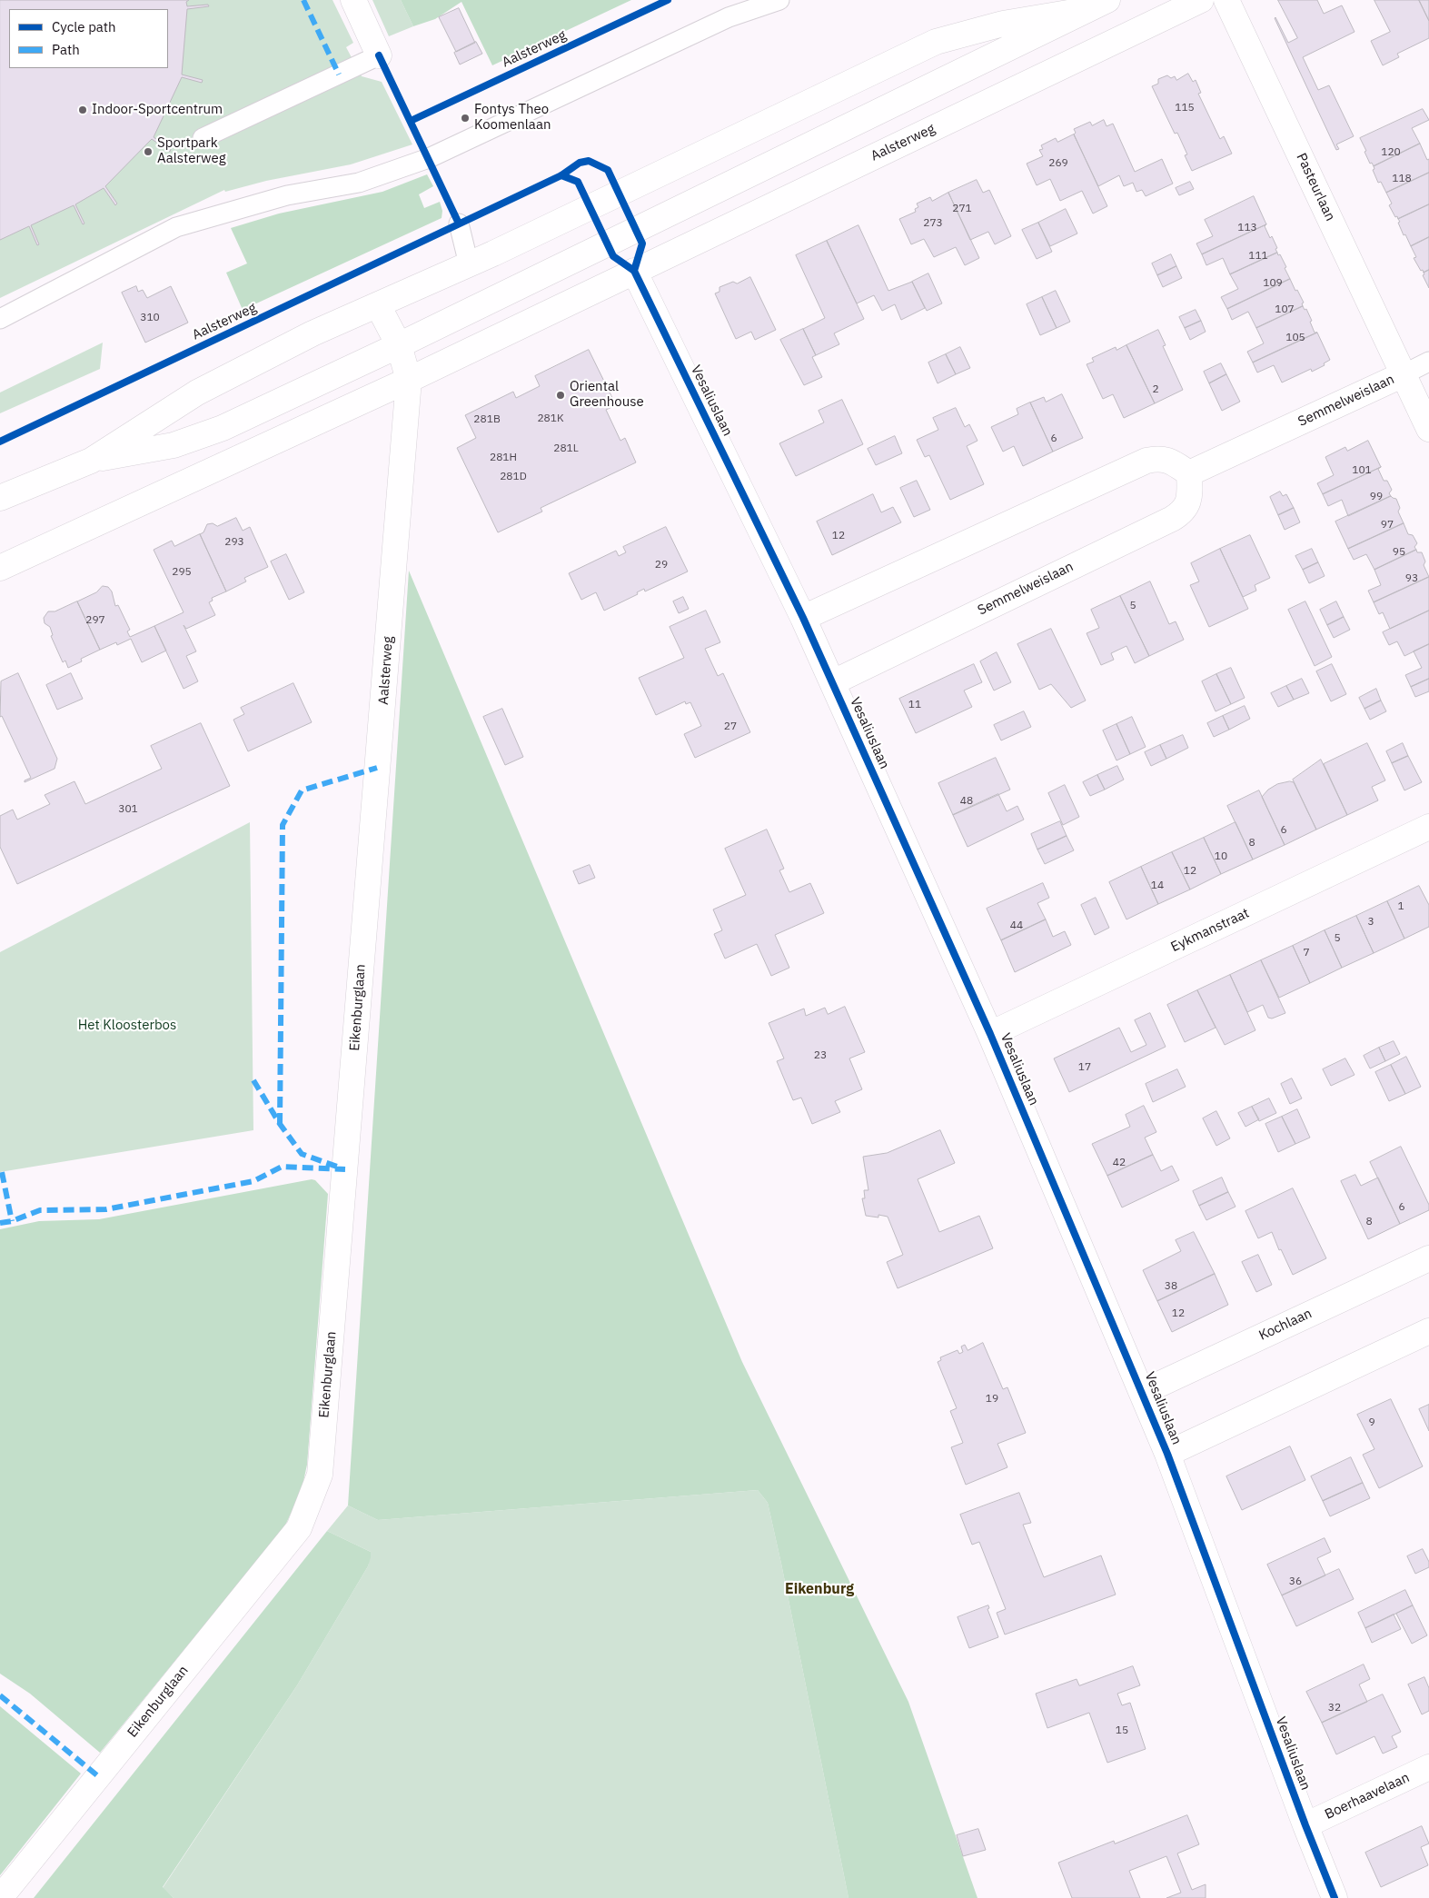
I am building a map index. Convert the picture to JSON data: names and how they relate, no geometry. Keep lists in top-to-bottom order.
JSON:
{
  "streets": {
    "street": [
      "Aalsterweg",
      "Pasteurlaan",
      "Vesaliuslaan",
      "Semmelweislaan",
      "Eykmanstraat",
      "Eikenburglaan",
      "Kochlaan",
      "Boerhaavelaan"
    ]
  },
  "crossings": [
    ["Aalsterweg", "Vesaliuslaan"],
    ["Aalsterweg", "Eikenburglaan"],
    ["Pasteurlaan", "Semmelweislaan"],
    ["Vesaliuslaan", "Semmelweislaan"],
    ["Vesaliuslaan", "Eykmanstraat"],
    ["Vesaliuslaan", "Kochlaan"],
    ["Vesaliuslaan", "Boerhaavelaan"]
  ],
  "districts": ["Eikenburg"],
  "parks": ["Het Kloosterbos"],
  "places": [
    "Indoor-Sportcentrum",
    "Fontys Theo Koomenlaan",
    "Sportpark Aalsterweg",
    "Oriental Greenhouse"
  ],
  "house_numbers": [
    "115",
    "120",
    "269",
    "118",
    "271",
    "273",
    "113",
    "111",
    "109",
    "107",
    "310",
    "105",
    "2",
    "281K",
    "281B",
    "6",
    "281L",
    "281H",
    "101",
    "281D",
    "99",
    "97",
    "12",
    "293",
    "95",
    "29",
    "295",
    "93",
    "5",
    "297",
    "11",
    "27",
    "48",
    "301",
    "6",
    "8",
    "10",
    "12",
    "14",
    "1",
    "3",
    "44",
    "5",
    "7",
    "23",
    "17",
    "42",
    "6",
    "8",
    "38",
    "12",
    "19",
    "9",
    "36",
    "32",
    "15"
  ],
  "legend": ["Cycle path", "Path"]
}
